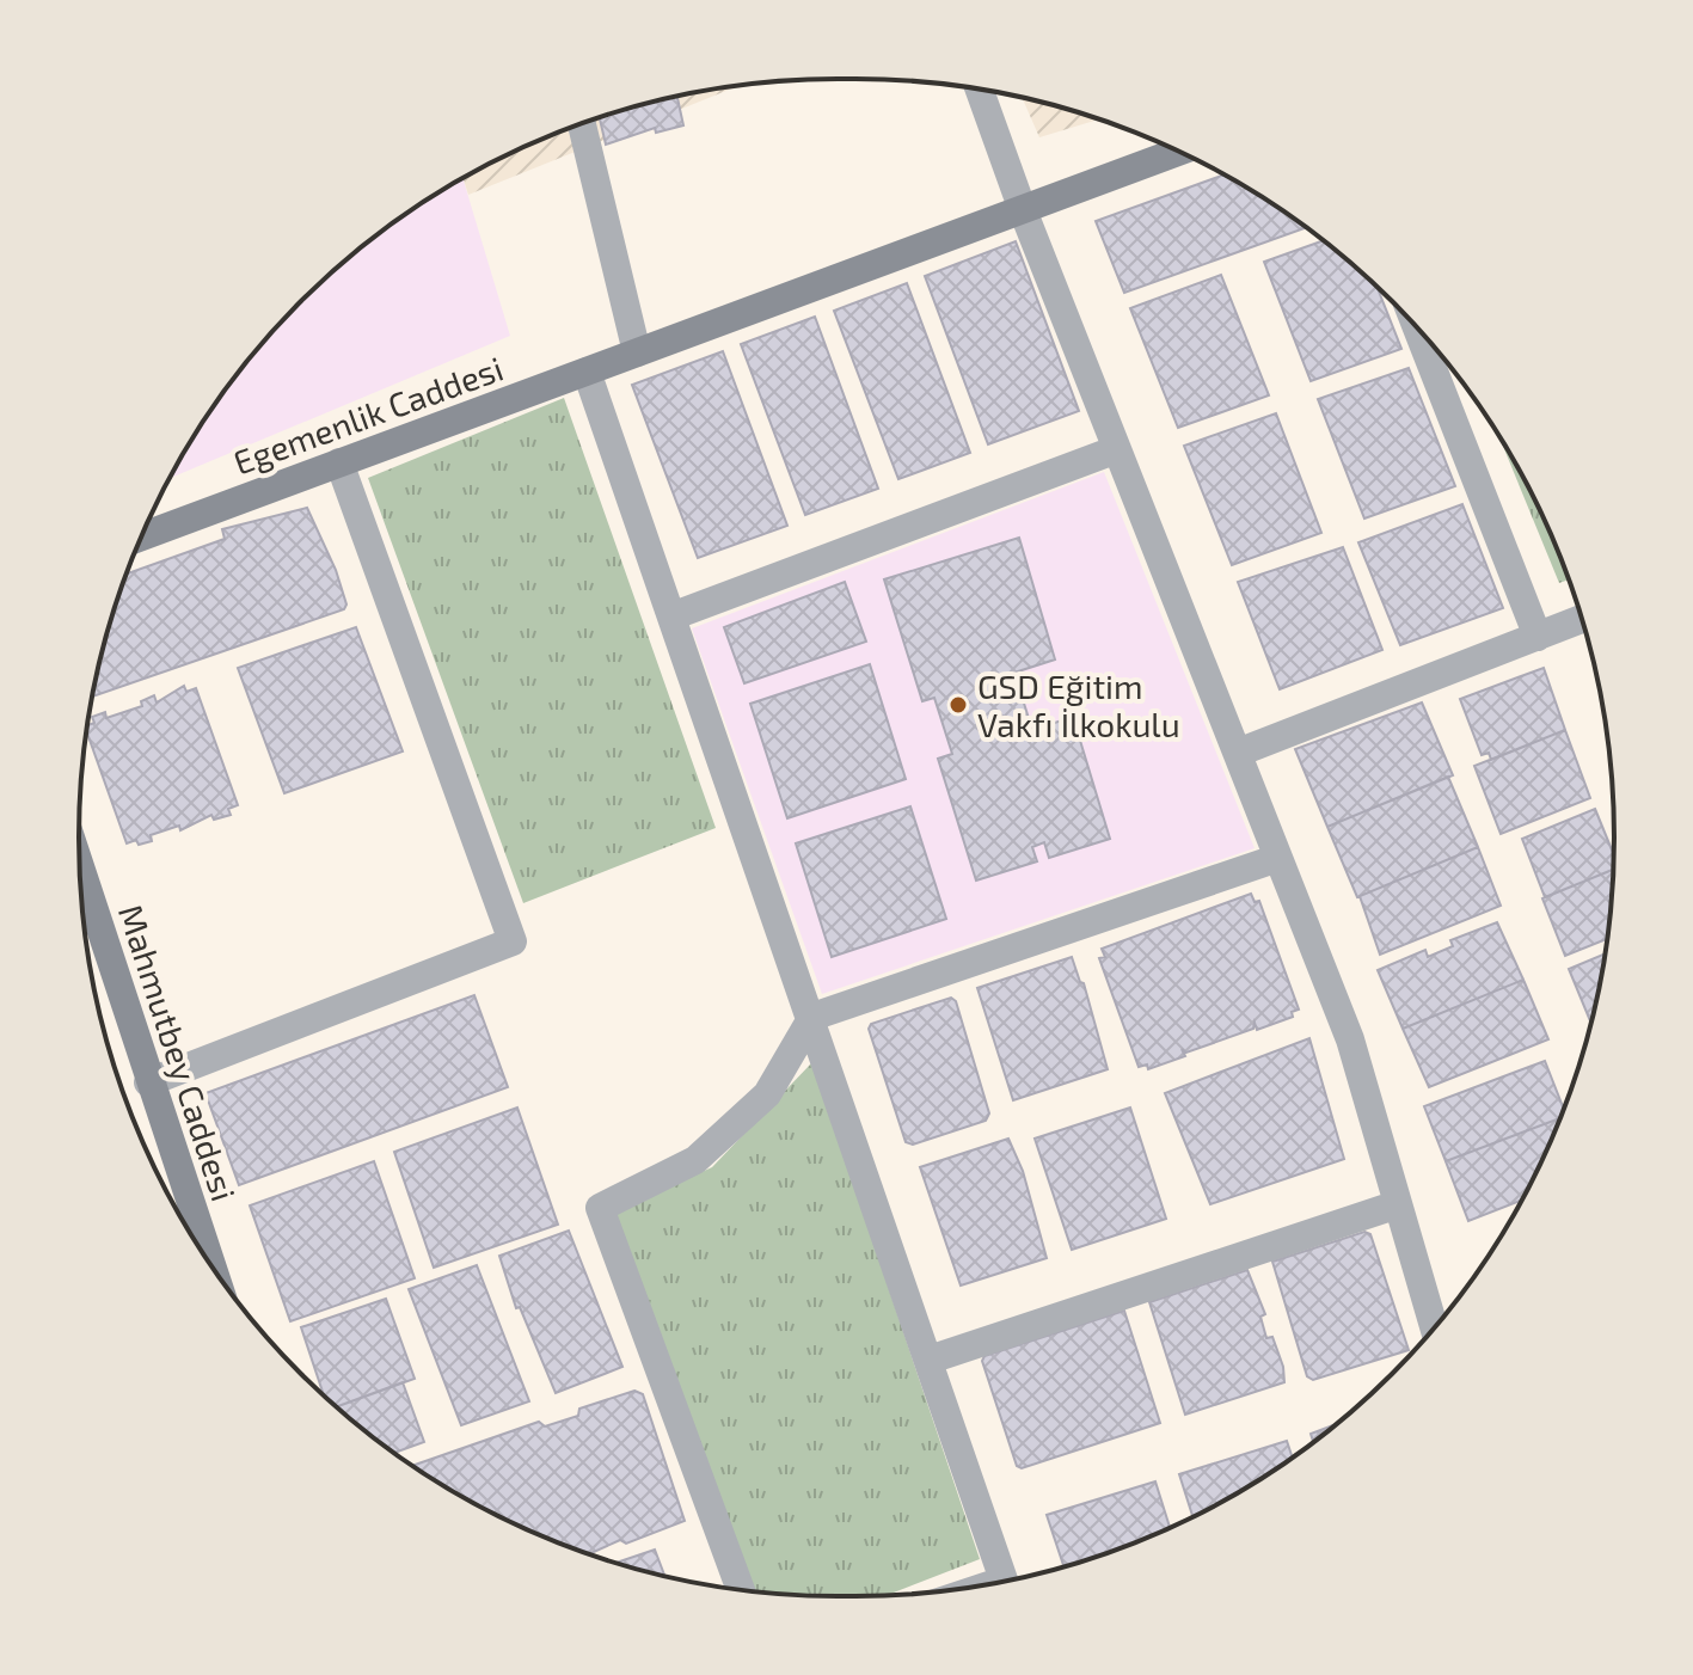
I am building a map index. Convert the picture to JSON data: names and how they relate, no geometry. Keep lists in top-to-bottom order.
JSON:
{
  "streets": {
    "street": ["Egemenlik Caddesi", "Mahmutbey Caddesi"]
  },
  "places": ["GSD Eğitim Vakfı İlkokulu"]
}
